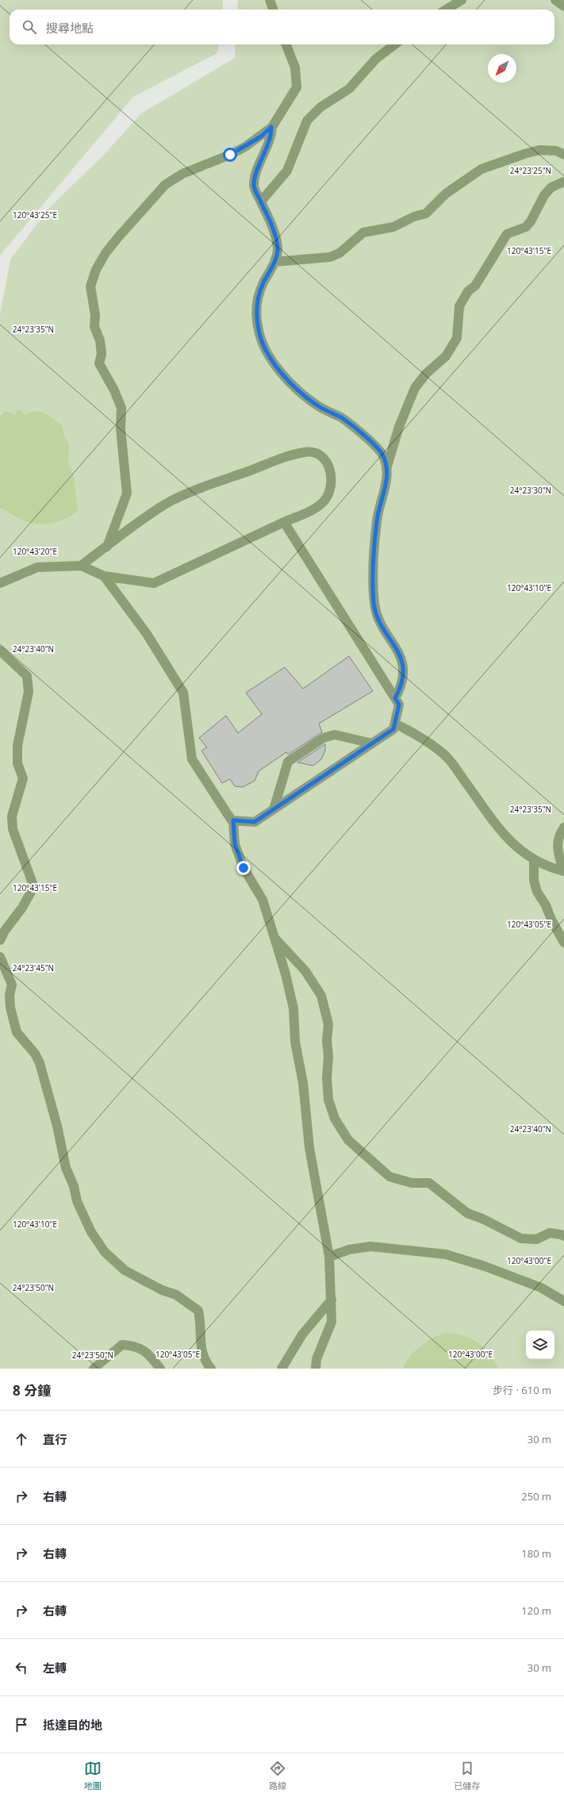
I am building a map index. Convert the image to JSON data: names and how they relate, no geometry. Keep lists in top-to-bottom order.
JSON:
{
  "north": "bottom left",
  "page": {
    "search": "搜尋地點",
    "heading": ["8 分鐘", "步行 · 610 m"],
    "list": [
      ["直行", "30 m"],
      ["右轉", "250 m"],
      ["右轉", "180 m"],
      ["右轉", "120 m"],
      ["左轉", "30 m"],
      "抵達目的地"
    ],
    "nav": ["地圖", "路線", "已儲存"]
  },
  "coordinates": [
    "24°23'25\"N",
    "120°43'25\"E",
    "120°43'15\"E",
    "24°23'35\"N",
    "24°23'30\"N",
    "120°43'20\"E",
    "120°43'10\"E",
    "24°23'40\"N",
    "120°43'05\"E",
    "24°23'45\"N",
    "120°43'00\"E",
    "24°23'50\"N"
  ]
}
